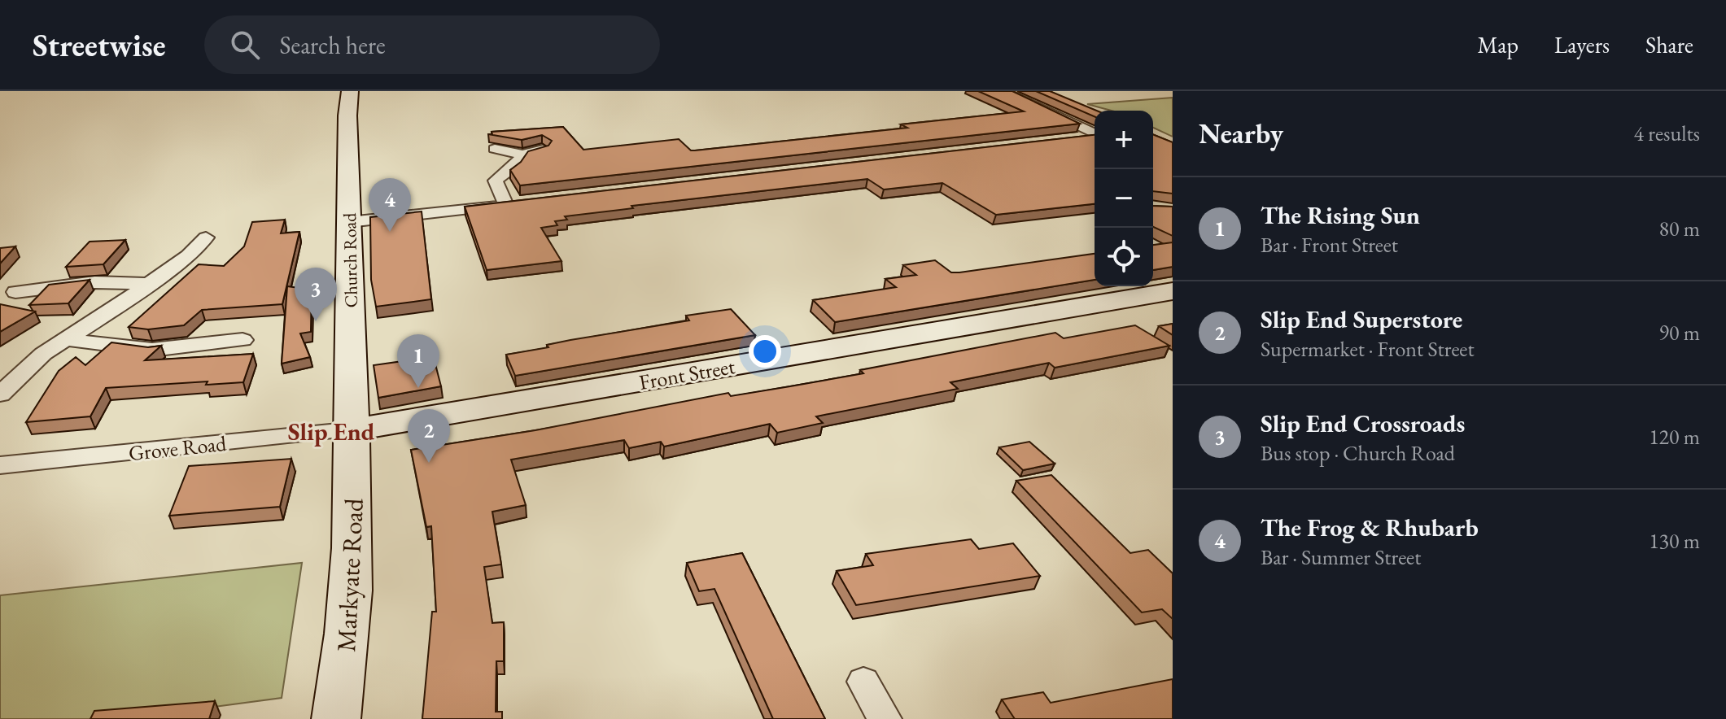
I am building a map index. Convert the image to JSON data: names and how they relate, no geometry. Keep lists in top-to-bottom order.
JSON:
{
  "streets": {
    "main road": ["Church Road", "Front Street", "Markyate Road"],
    "street": ["Grove Road"]
  },
  "crossings": [
    ["Church Road", "Front Street"],
    ["Church Road", "Grove Road"],
    ["Church Road", "Markyate Road"],
    ["Front Street", "Grove Road"],
    ["Front Street", "Markyate Road"],
    ["Grove Road", "Markyate Road"]
  ],
  "districts": ["Slip End"],
  "page": {
    "header": "Streetwise",
    "search": "Search here",
    "nav": ["Map", "Layers", "Share"],
    "heading": ["Nearby", "4 results"],
    "map_buttons": ["+", "−"],
    "list": [
      {
        "mark": "1",
        "name": "The Rising Sun",
        "note": "Bar · Front Street",
        "value": "80 m"
      },
      {
        "mark": "2",
        "name": "Slip End Superstore",
        "note": "Supermarket · Front Street",
        "value": "90 m"
      },
      {
        "mark": "3",
        "name": "Slip End Crossroads",
        "note": "Bus stop · Church Road",
        "value": "120 m"
      },
      {
        "mark": "4",
        "name": "The Frog & Rhubarb",
        "note": "Bar · Summer Street",
        "value": "130 m"
      }
    ],
    "pins": [
      "4",
      "3",
      "1",
      "2"
    ]
  }
}
